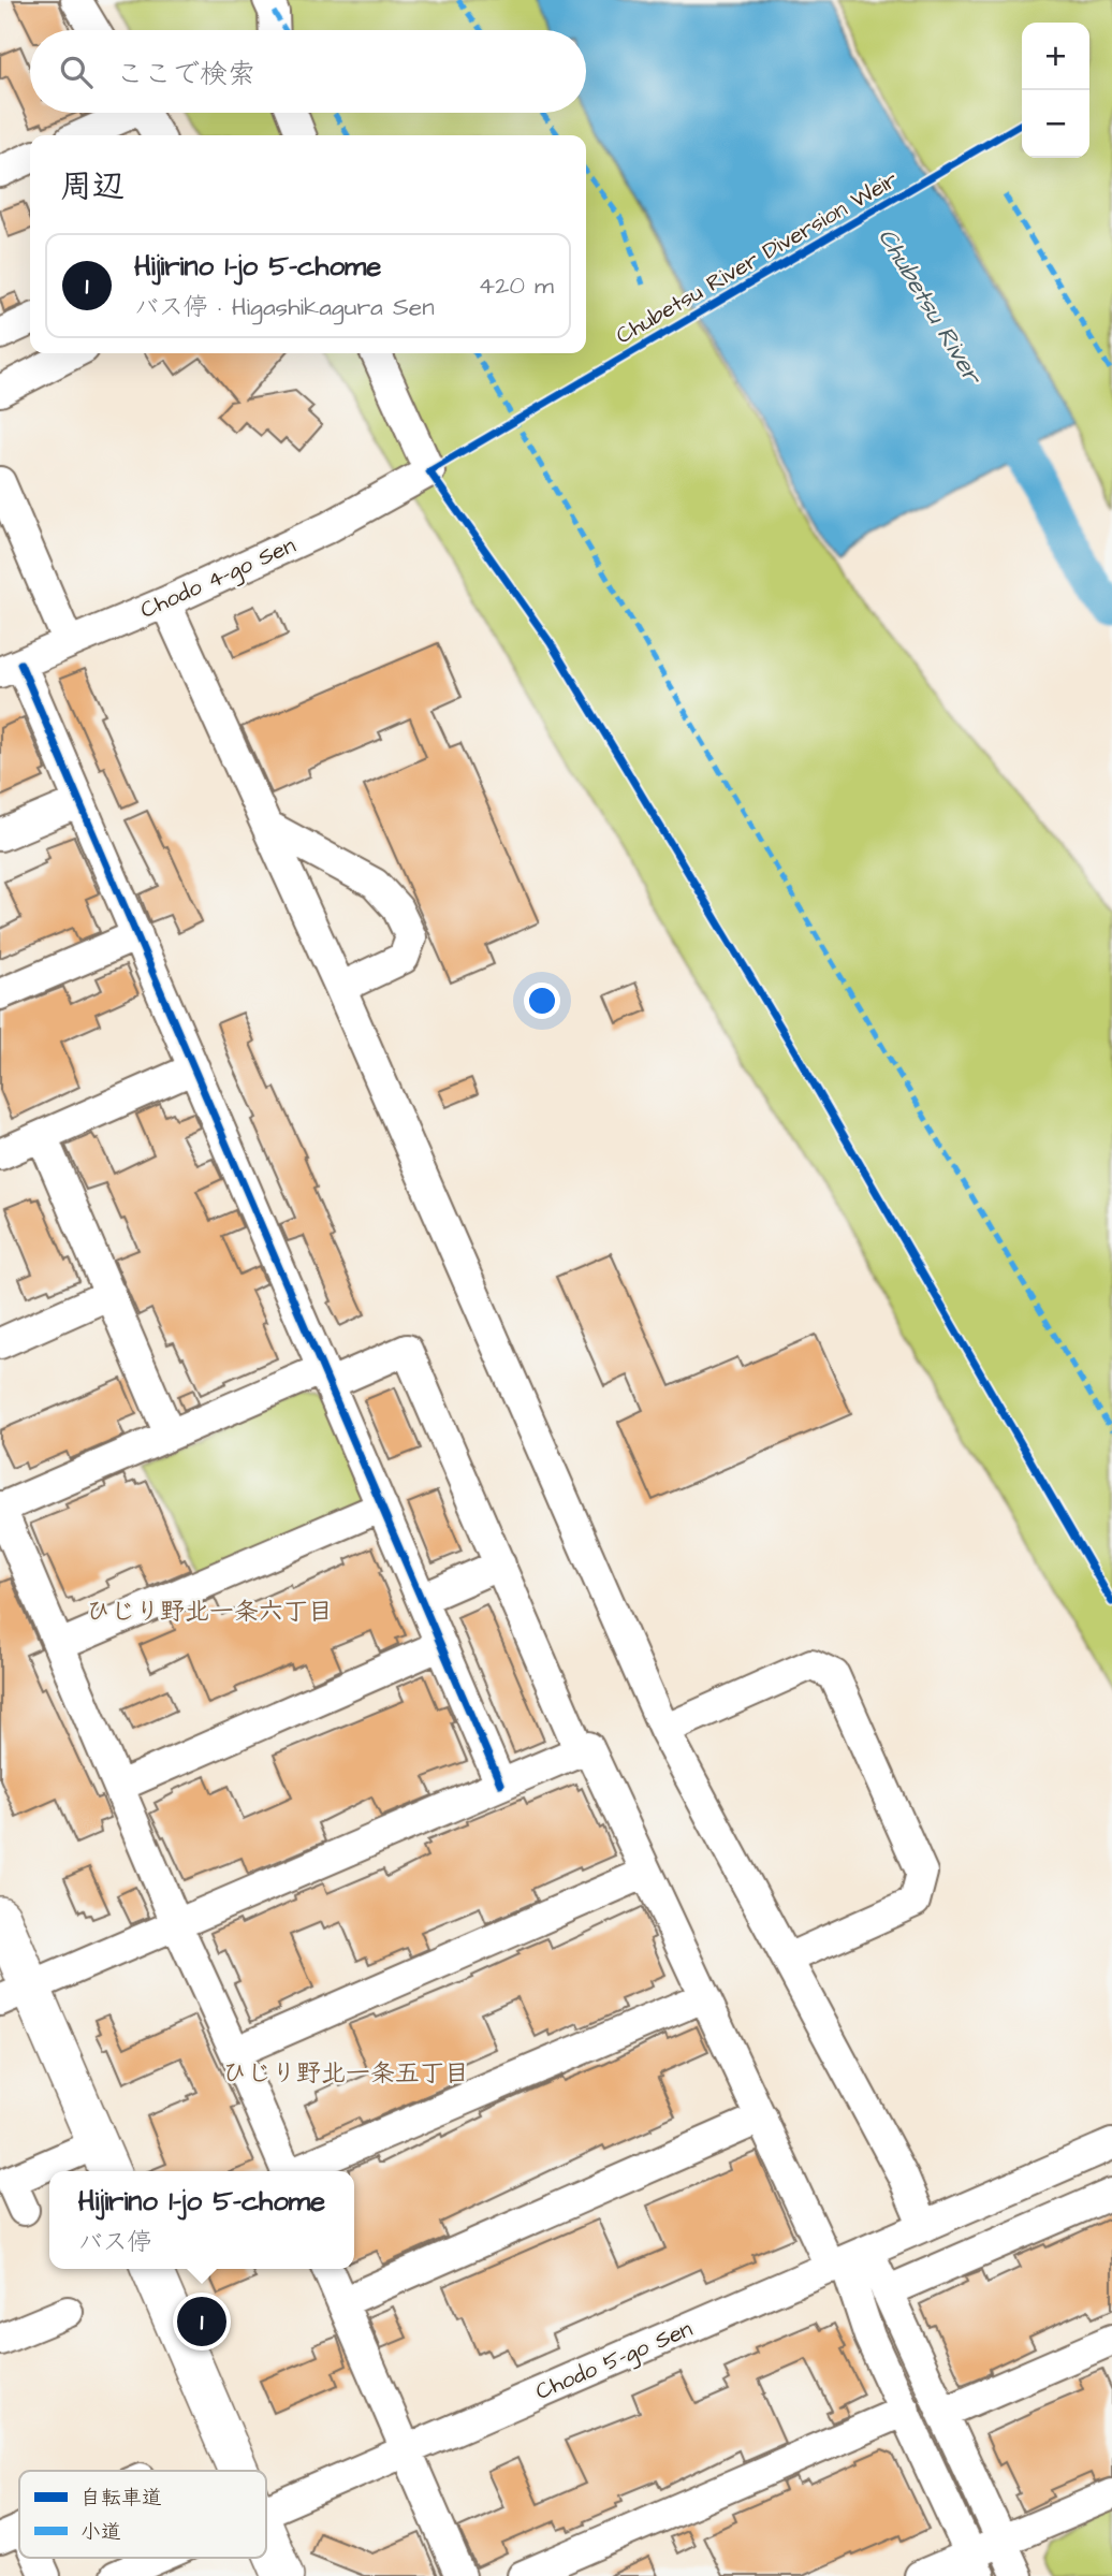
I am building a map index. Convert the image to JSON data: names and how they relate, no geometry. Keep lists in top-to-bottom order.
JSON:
{
  "streets": {
    "street": ["Chodo 4-go Sen", "Chodo 5-go Sen"],
    "cycle path": ["Chubetsu River Diversion Weir"]
  },
  "districts": ["ひじり野北一条六丁目", "ひじり野北一条五丁目"],
  "water": ["Chubetsu River"],
  "legend": ["自転車道", "小道"],
  "page": {
    "map_buttons": ["+", "−"],
    "search": "ここで検索",
    "heading": "周辺",
    "list": [
      {
        "mark": "1",
        "name": "Hijirino 1-jo 5-chome",
        "note": "バス停 · Higashikagura Sen",
        "value": "420 m"
      }
    ],
    "popup": ["Hijirino 1-jo 5-chome", "バス停"],
    "pins": "1"
  }
}
